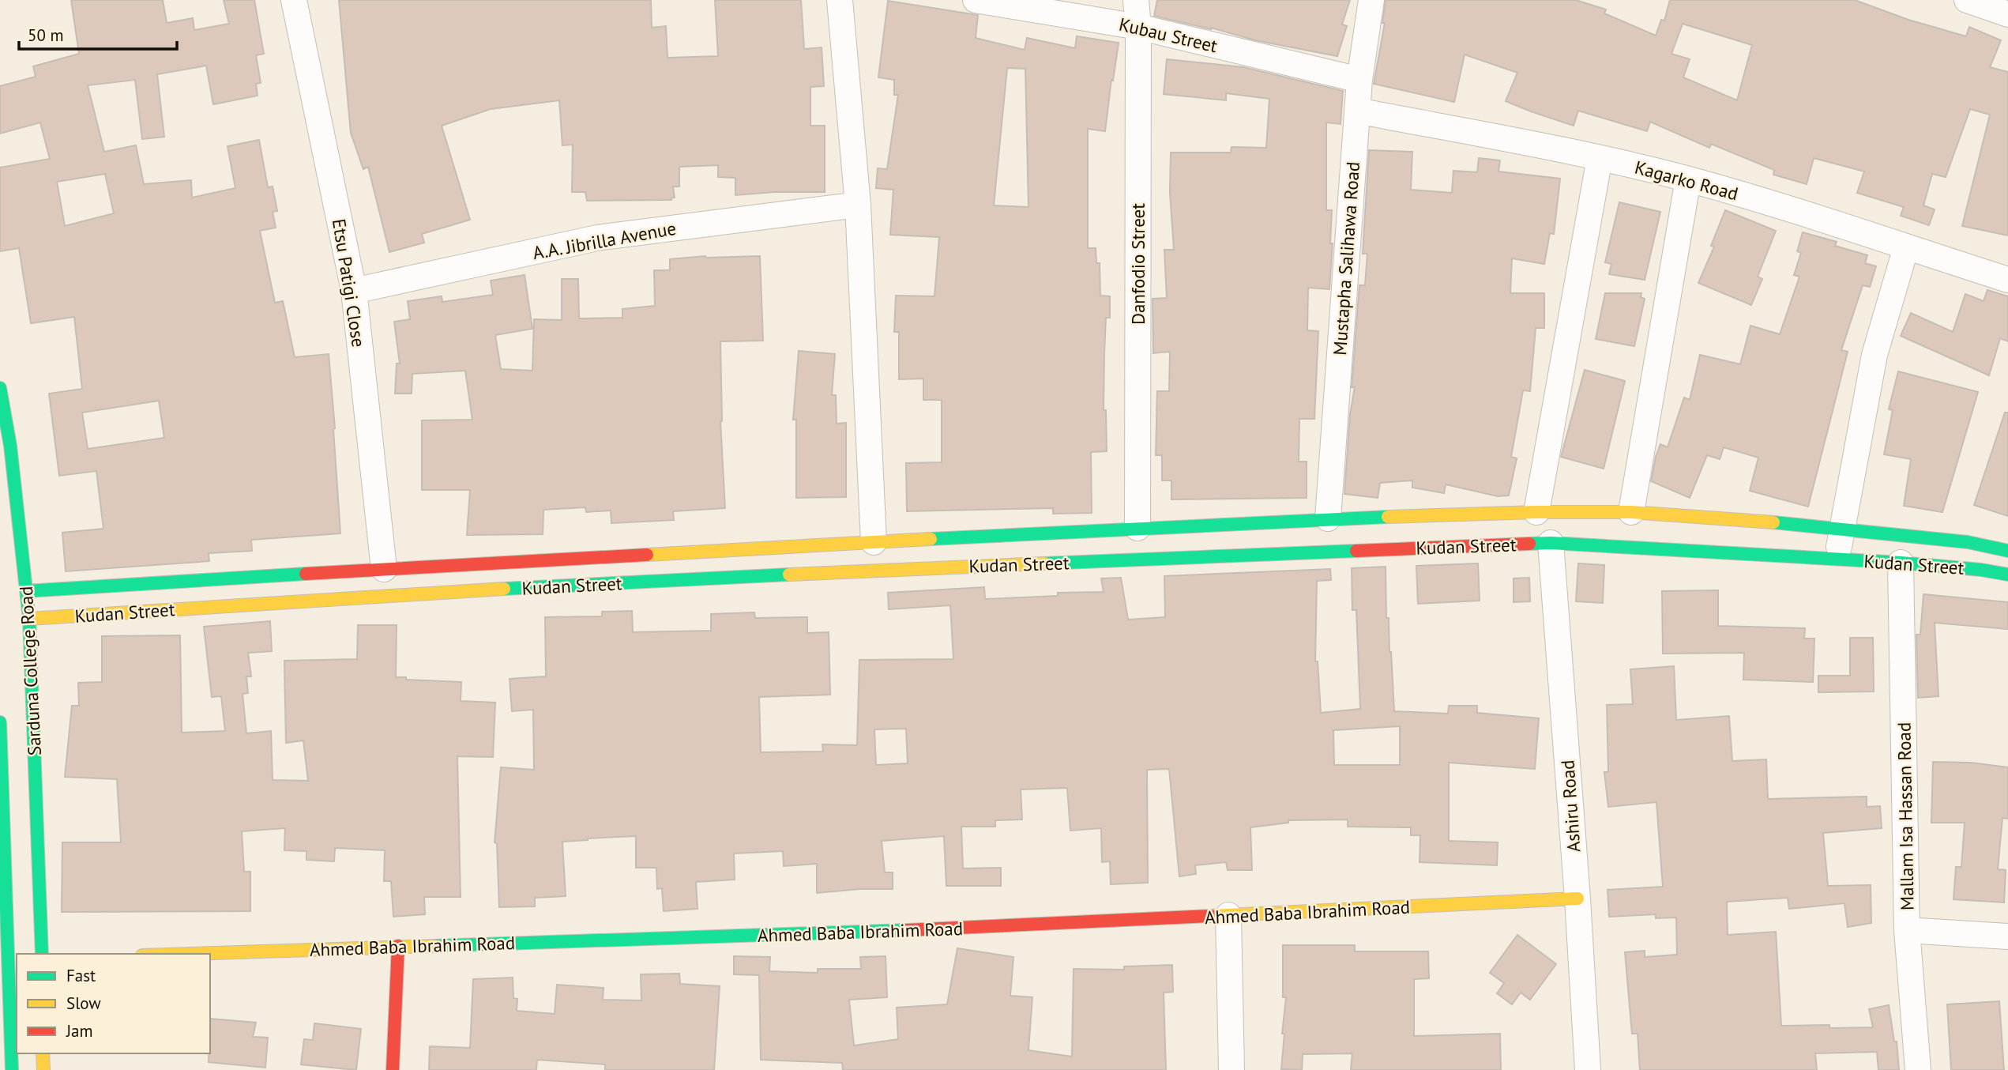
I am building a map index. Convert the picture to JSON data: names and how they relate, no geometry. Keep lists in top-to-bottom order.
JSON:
{
  "streets": {
    "street": [
      "Kubau Street",
      "Kagarko Road",
      "A.A. Jibrilla Avenue",
      "Mustapha Salihawa Road",
      "Danfodio Street",
      "Etsu Patigi Close",
      "Kudan Street",
      "Sarduna College Road",
      "Ashiru Road",
      "Mallam Isa Hassan Road",
      "Ahmed Baba Ibrahim Road"
    ]
  },
  "crossings": [
    ["Kubau Street", "Mustapha Salihawa Road"],
    ["Kubau Street", "Danfodio Street"],
    ["Kagarko Road", "Mustapha Salihawa Road"],
    ["A.A. Jibrilla Avenue", "Etsu Patigi Close"],
    ["Kudan Street", "Sarduna College Road"],
    ["Kudan Street", "Ashiru Road"],
    ["Kudan Street", "Mallam Isa Hassan Road"],
    ["Ashiru Road", "Ahmed Baba Ibrahim Road"]
  ],
  "legend": ["Fast", "Slow", "Jam"],
  "scale_bar": "50 m"
}
